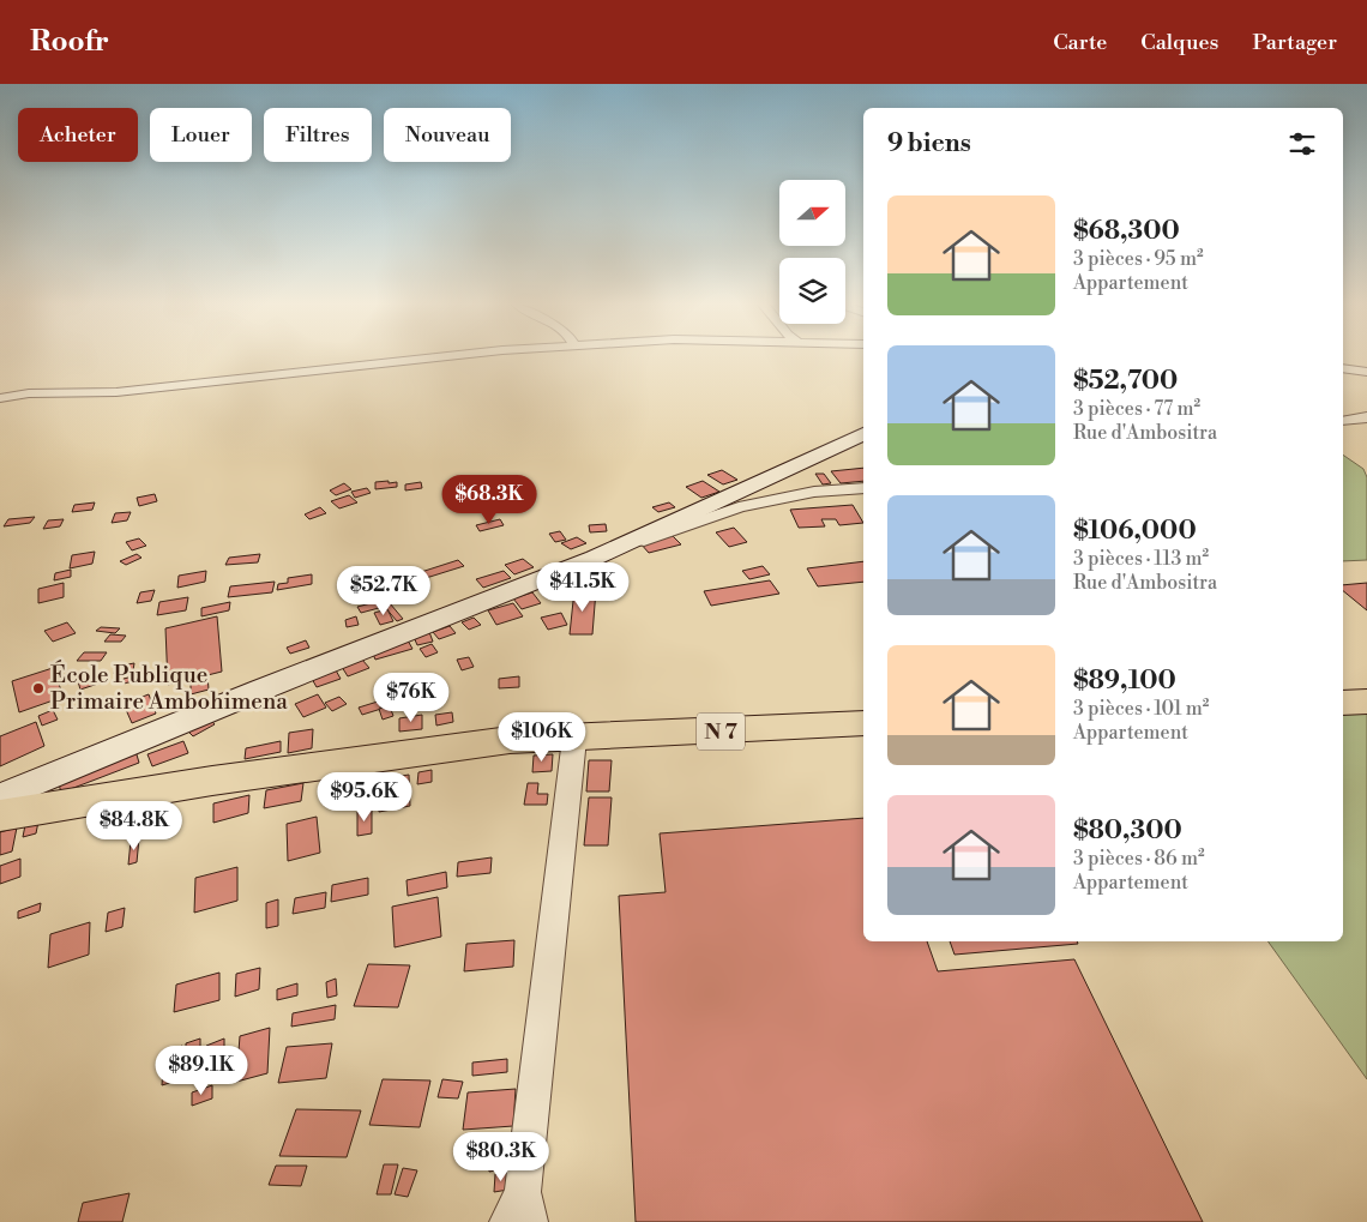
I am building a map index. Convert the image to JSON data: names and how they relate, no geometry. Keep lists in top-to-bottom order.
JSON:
{
  "streets": {
    "main road": ["N 7"]
  },
  "places": ["École Publique Primaire Ambohimena"],
  "north": "right",
  "page": {
    "header": "Roofr",
    "nav": ["Carte", "Calques", "Partager"],
    "chip": [
      "Acheter",
      "Louer",
      "Filtres",
      "Nouveau"
    ],
    "heading": "9 biens",
    "list": [
      {
        "name": "$68,300",
        "note": "3 pièces · 95 m² · Appartement"
      },
      {
        "name": "$52,700",
        "note": "3 pièces · 77 m² · Rue d'Ambositra"
      },
      {
        "name": "$106,000",
        "note": "3 pièces · 113 m² · Rue d'Ambositra"
      },
      {
        "name": "$89,100",
        "note": "3 pièces · 101 m² · Appartement"
      },
      {
        "name": "$80,300",
        "note": "3 pièces · 86 m² · Appartement"
      }
    ],
    "price": [
      "$68.3K",
      "$41.5K",
      "$52.7K",
      "$76K",
      "$106K",
      "$95.6K",
      "$84.8K",
      "$89.1K",
      "$80.3K"
    ]
  }
}
